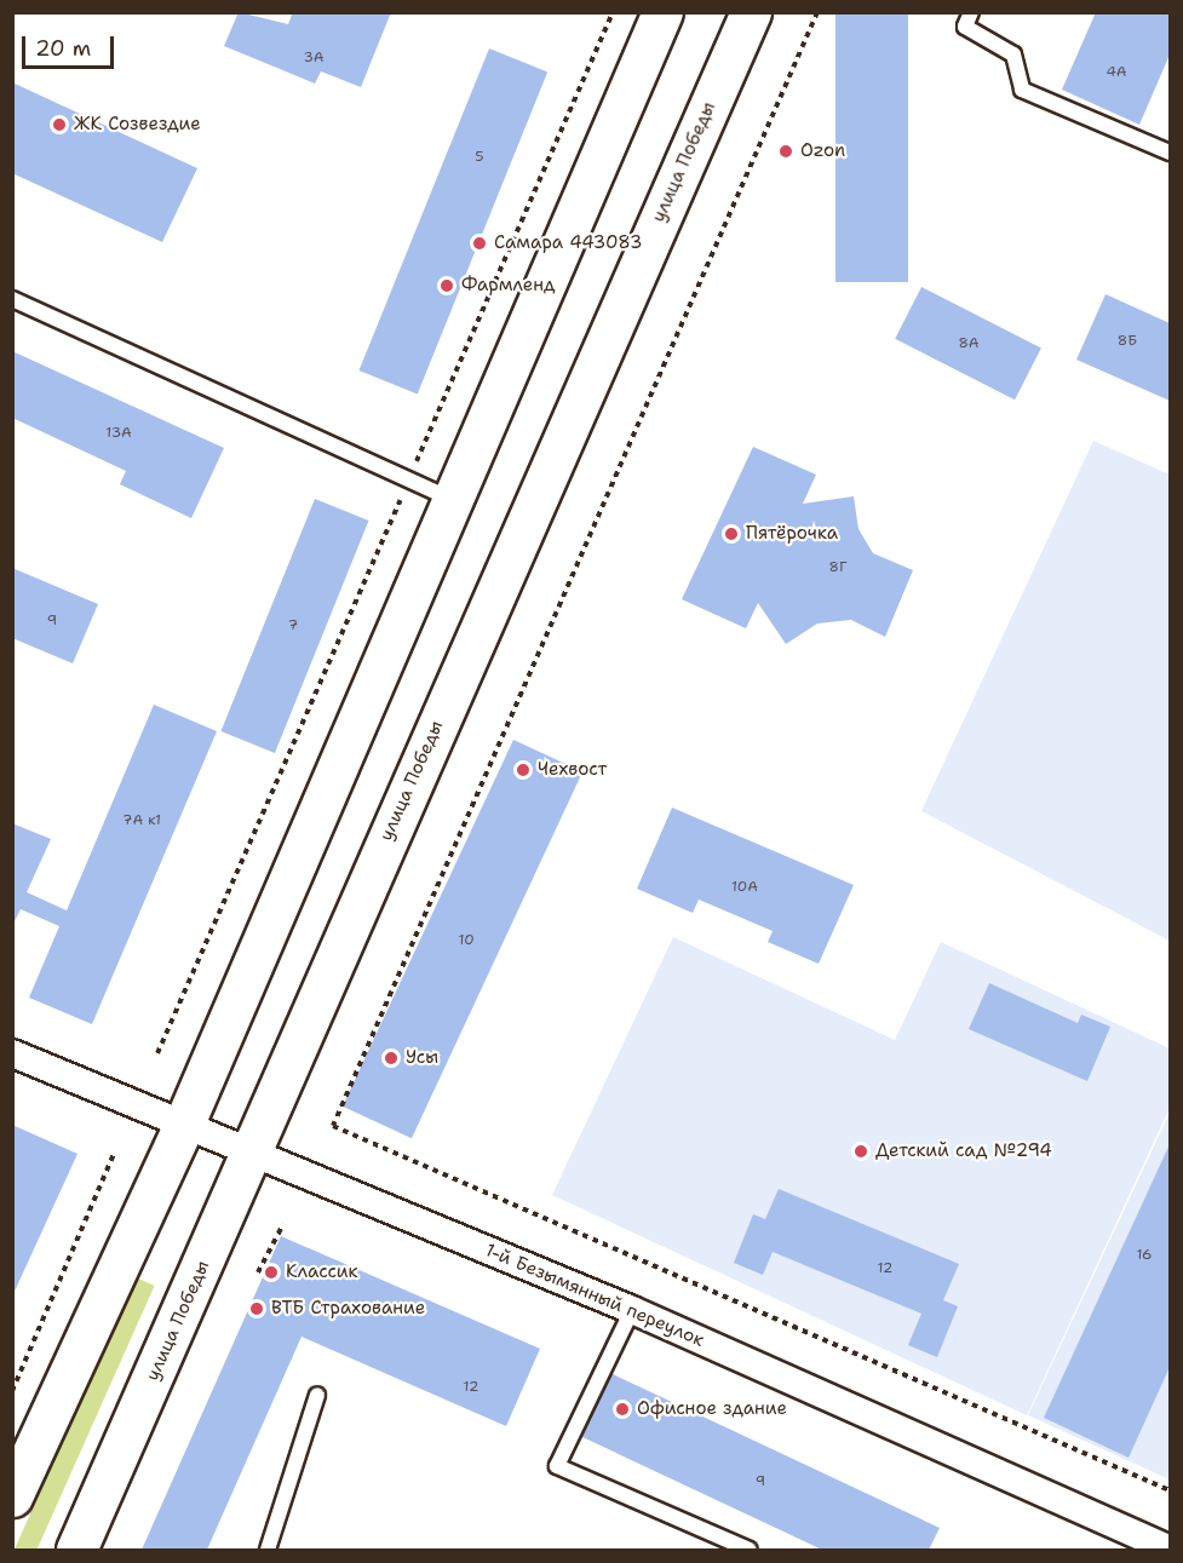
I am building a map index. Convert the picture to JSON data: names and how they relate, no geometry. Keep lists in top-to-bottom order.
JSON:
{
  "streets": {
    "main road": ["улица Победы"],
    "street": ["1-й Безымянный переулок"]
  },
  "crossings": [
    ["улица Победы", "1-й Безымянный переулок"]
  ],
  "places": [
    "ЖК Созвездие",
    "Ozon",
    "Самара 443083",
    "Фармленд",
    "Пятёрочка",
    "Чехвост",
    "Усы",
    "Детский сад №294",
    "Классик",
    "ВТБ Страхование",
    "Офисное здание"
  ],
  "house_numbers": [
    "3А",
    "4А",
    "5",
    "8Б",
    "8А",
    "13А",
    "8Г",
    "9",
    "7",
    "7А к1",
    "10А",
    "10",
    "16",
    "12",
    "12",
    "9"
  ],
  "scale_bar": "20 m"
}
